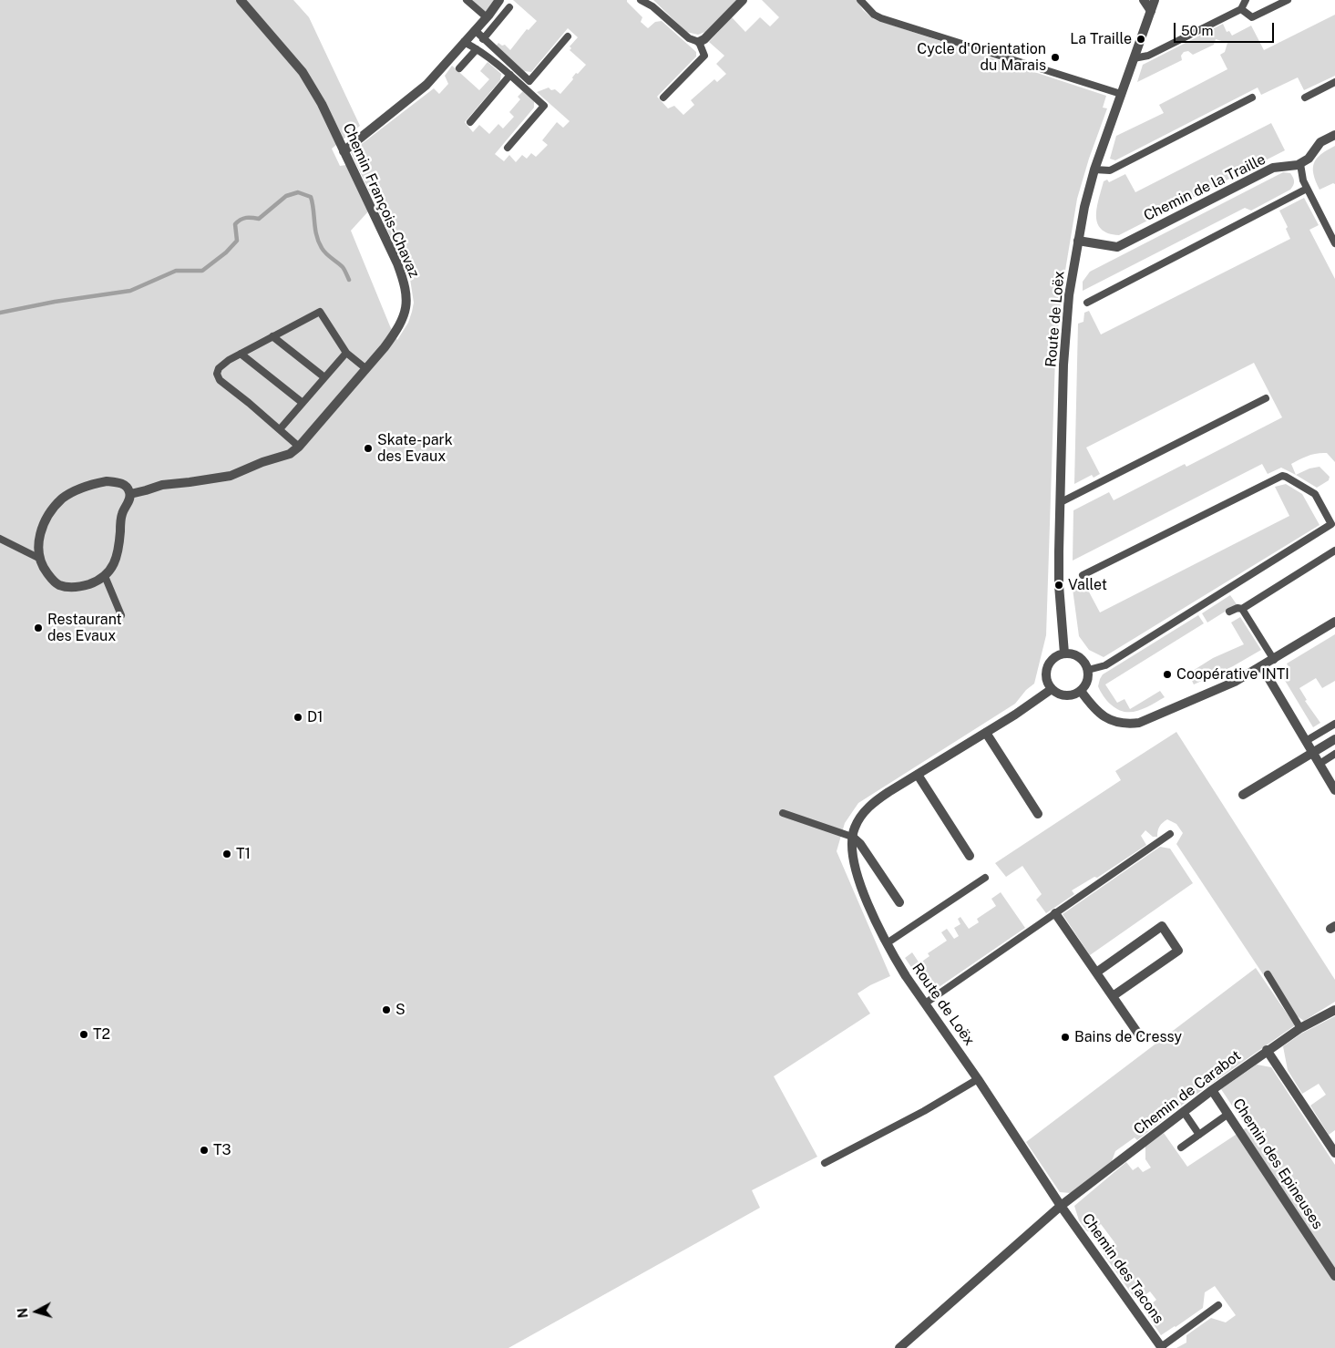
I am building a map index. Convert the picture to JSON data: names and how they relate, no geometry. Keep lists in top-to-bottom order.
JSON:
{
  "streets": {
    "street": [
      "Chemin de la Traille",
      "Chemin François-Chavaz",
      "Route de Loëx",
      "Chemin de Carabot",
      "Chemin des Epineuses",
      "Chemin des Tacons"
    ]
  },
  "crossings": [
    ["Chemin de la Traille", "Route de Loëx"],
    ["Route de Loëx", "Chemin de Carabot"],
    ["Route de Loëx", "Chemin des Tacons"],
    ["Chemin de Carabot", "Chemin des Epineuses"],
    ["Chemin de Carabot", "Chemin des Tacons"]
  ],
  "places": [
    "La Traille",
    "Cycle d'Orientation du Marais",
    "Skate-park des Evaux",
    "Vallet",
    "Restaurant des Evaux",
    "Coopérative INTI",
    "D1",
    "T1",
    "S",
    "T2",
    "Bains de Cressy",
    "T3"
  ],
  "scale_bar": "50 m",
  "north": "left"
}
